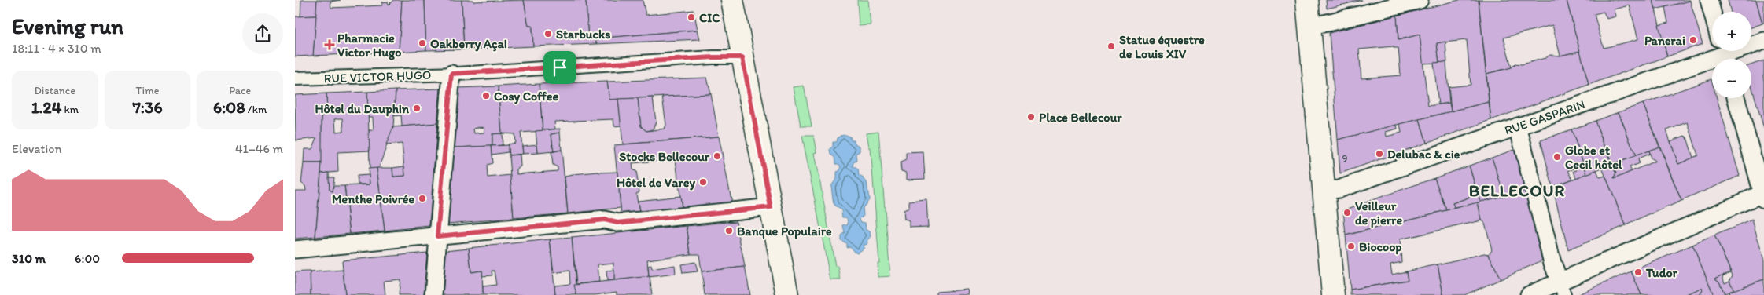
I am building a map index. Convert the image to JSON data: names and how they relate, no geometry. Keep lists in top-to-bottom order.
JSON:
{
  "streets": {
    "street": ["RUE VICTOR HUGO", "RUE GASPARIN"]
  },
  "districts": ["BELLECOUR"],
  "places": {
    "other": [
      "CIC",
      "Starbucks",
      "Panerai",
      "Oakberry Açai",
      "Statue équestre de Louis XIV",
      "Cosy Coffee",
      "Hôtel du Dauphin",
      "Place Bellecour",
      "Delubac & cie",
      "Stocks Bellecour",
      "Globe et Cecil hôtel",
      "Hôtel de Varey",
      "Menthe Poivrée",
      "Veilleur de pierre",
      "Banque Populaire",
      "Biocoop",
      "Tudor"
    ],
    "health": ["Pharmacie Victor Hugo"]
  },
  "house_numbers": ["9"],
  "page": {
    "heading": ["Evening run", "18:11 · 4 × 310 m"],
    "map_buttons": ["+", "−"],
    "stats": [
      ["Distance", "1.24 km"],
      ["Time", "7:36"],
      ["Pace", "6:08 /km"]
    ],
    "chart": ["Elevation", "41–46 m"],
    "list": [
      {
        "name": "310 m",
        "note": "6:00"
      }
    ]
  }
}
